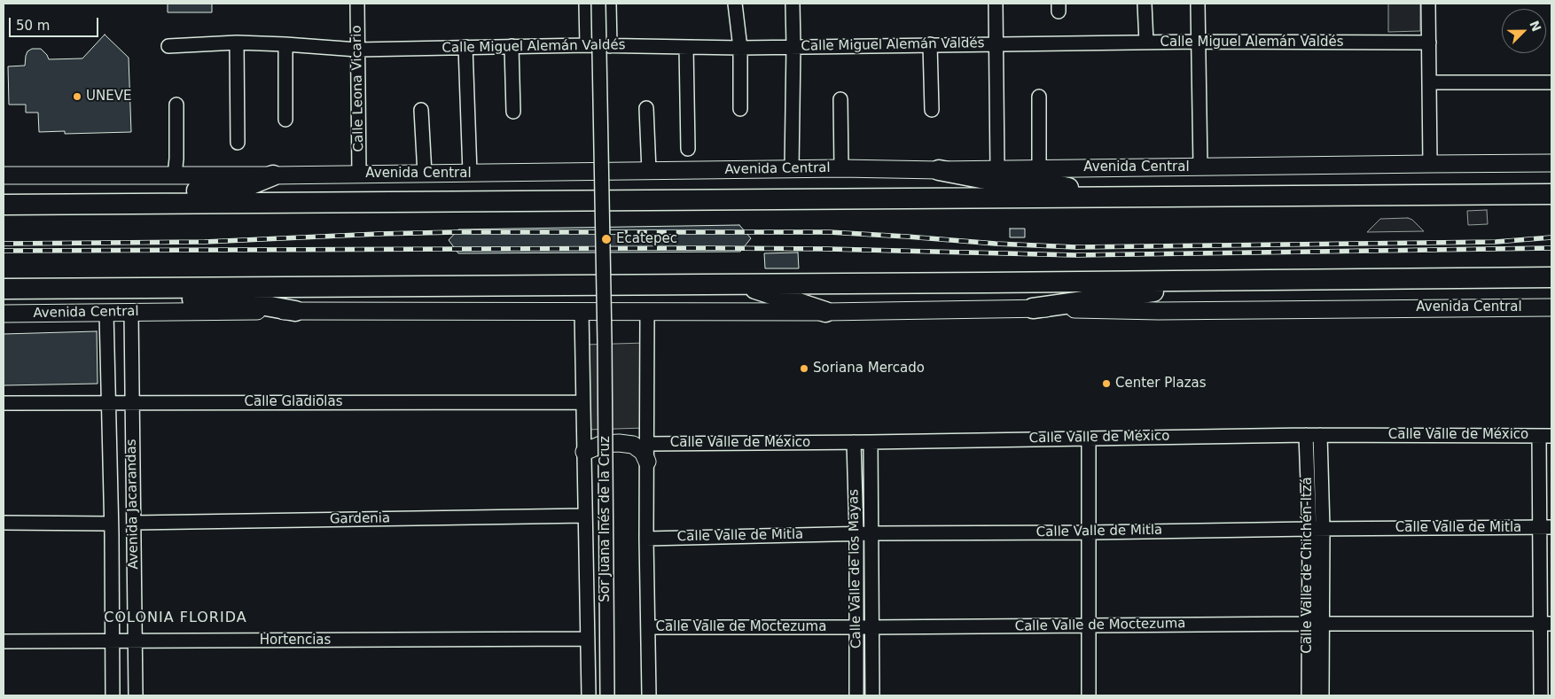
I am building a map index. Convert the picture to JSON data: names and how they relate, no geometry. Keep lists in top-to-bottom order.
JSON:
{
  "streets": {
    "highway": ["Avenida Central"],
    "street": [
      "Calle Miguel Alemán Valdés",
      "Calle Leona Vicario",
      "Calle Gladiolas",
      "Calle Valle de México",
      "Avenida Jacarandas",
      "Gardenia",
      "Sor Juana Inés de la Cruz",
      "Calle Valle de Mitla",
      "Calle Valle de Chichén-Itzá",
      "Calle Valle de los Mayas",
      "Calle Valle de Moctezuma",
      "Hortencias"
    ]
  },
  "crossings": [
    ["Calle Miguel Alemán Valdés", "Calle Leona Vicario"],
    ["Calle Leona Vicario", "Avenida Central"],
    ["Avenida Central", "Avenida Jacarandas"],
    ["Calle Gladiolas", "Avenida Jacarandas"],
    ["Calle Valle de México", "Calle Valle de Chichén-Itzá"],
    ["Calle Valle de México", "Calle Valle de los Mayas"],
    ["Avenida Jacarandas", "Gardenia"],
    ["Avenida Jacarandas", "Hortencias"],
    ["Calle Valle de Mitla", "Calle Valle de Chichén-Itzá"],
    ["Calle Valle de Mitla", "Calle Valle de los Mayas"],
    ["Calle Valle de Chichén-Itzá", "Calle Valle de Moctezuma"],
    ["Calle Valle de los Mayas", "Calle Valle de Moctezuma"]
  ],
  "districts": ["COLONIA FLORIDA"],
  "places": [
    "UNEVE",
    "Ecatepec",
    "Soriana Mercado",
    "Center Plazas"
  ],
  "scale_bar": "50 m",
  "north": "top right"
}
